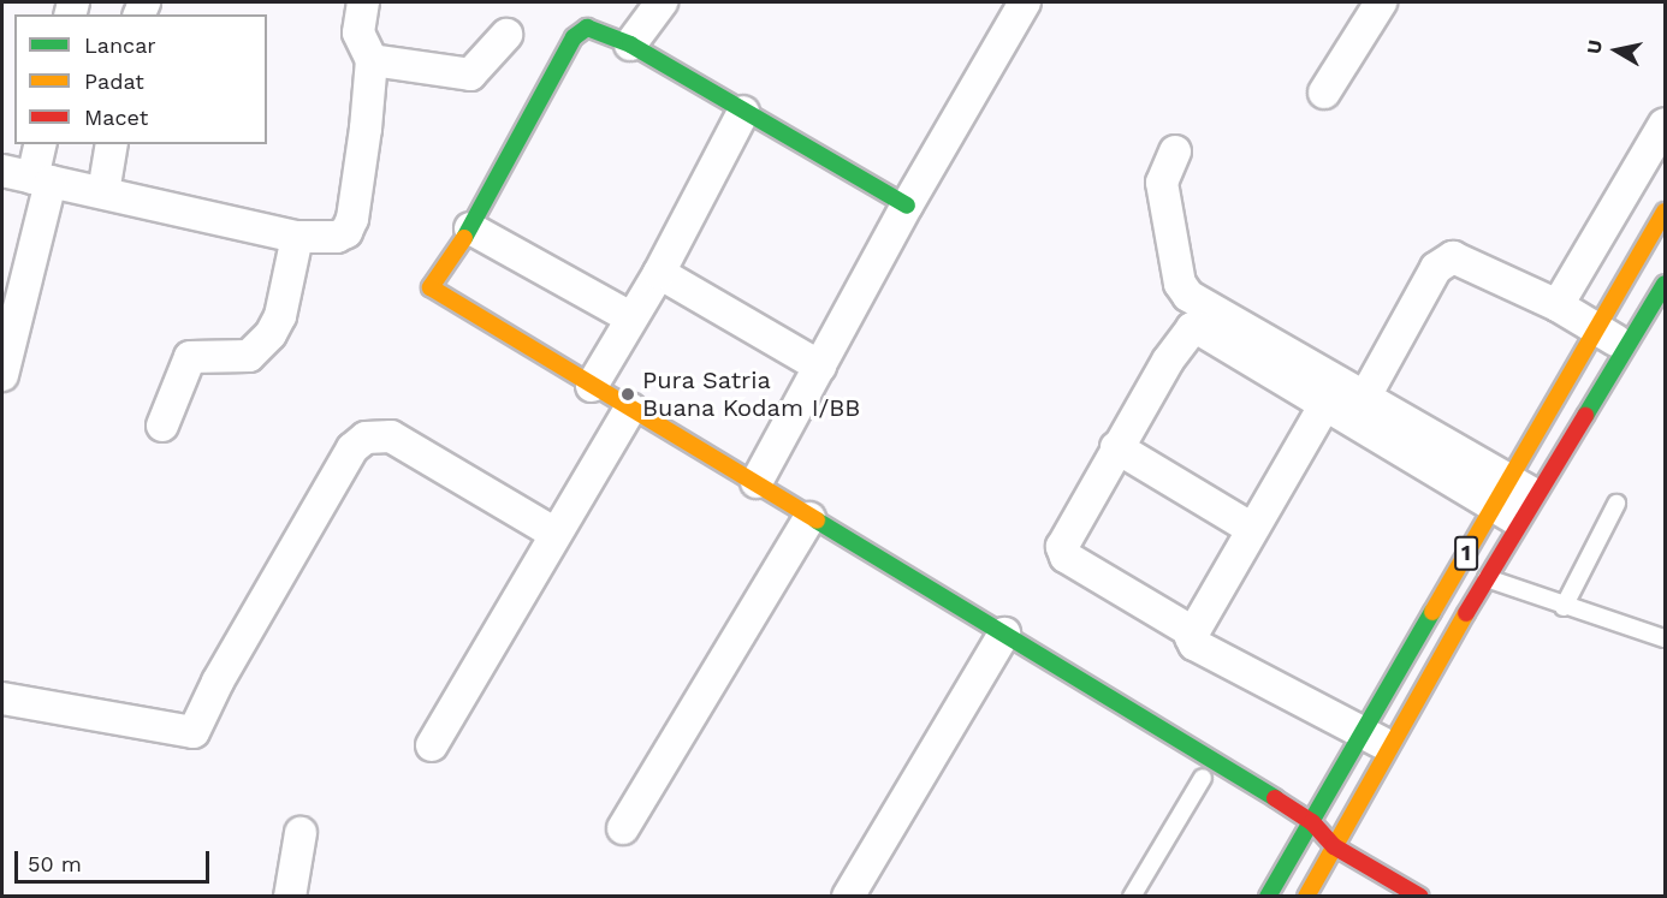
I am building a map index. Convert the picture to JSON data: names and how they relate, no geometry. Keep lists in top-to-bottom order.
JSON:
{
  "streets": {
    "main road": ["1"]
  },
  "places": ["Pura Satria Buana Kodam I/BB"],
  "legend": ["Lancar", "Padat", "Macet"],
  "scale_bar": "50 m",
  "north": "left"
}
